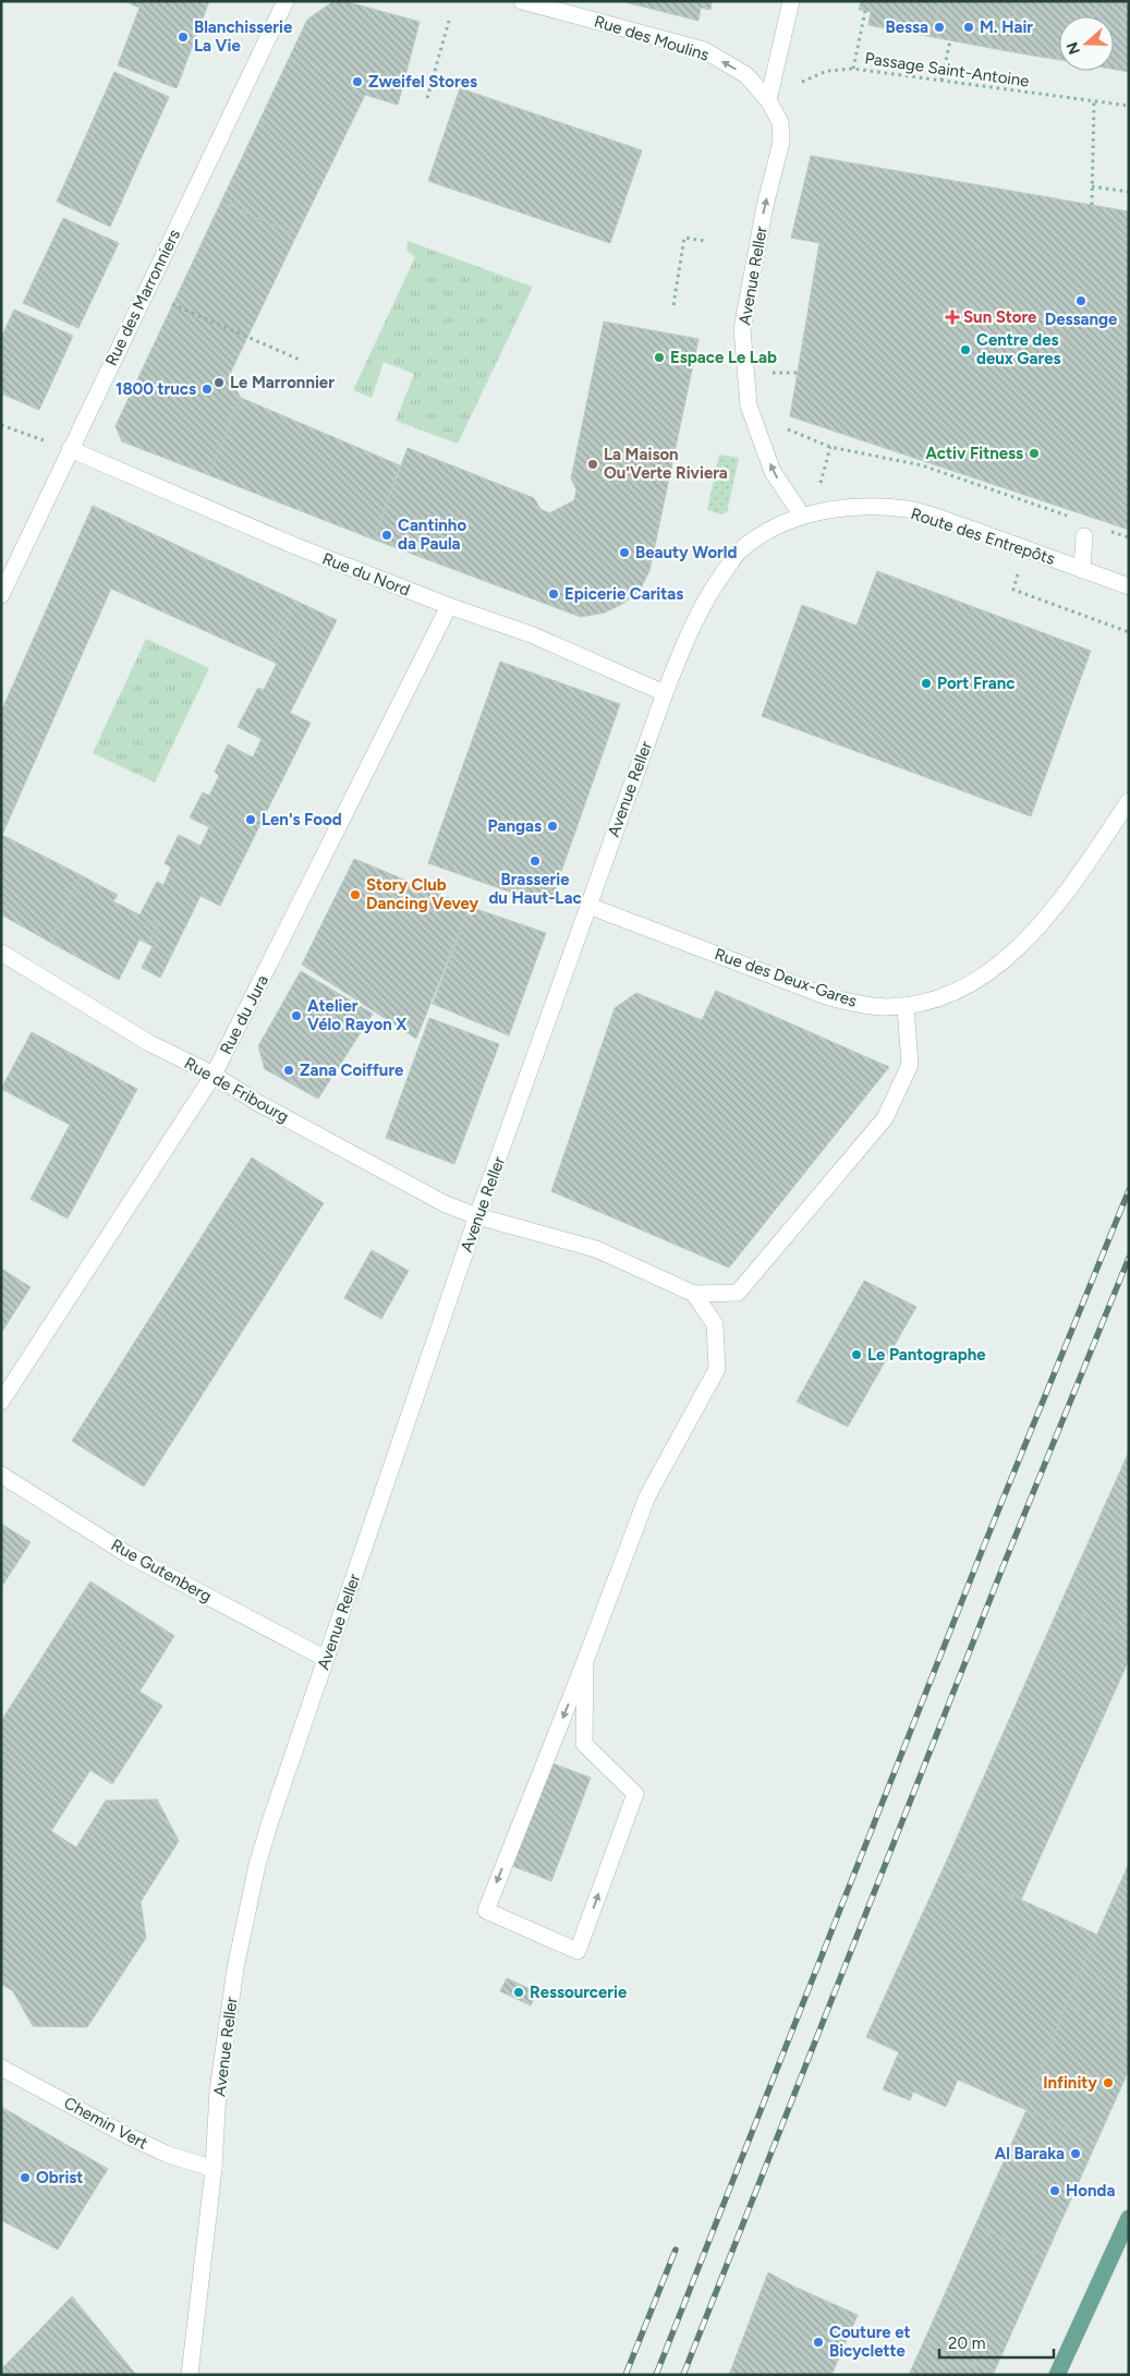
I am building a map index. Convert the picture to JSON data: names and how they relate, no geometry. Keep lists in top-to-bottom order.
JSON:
{
  "streets": {
    "street": [
      "Rue des Moulins",
      "Avenue Reller",
      "Rue des Marronniers",
      "Route des Entrepôts",
      "Rue du Nord",
      "Rue des Deux-Gares",
      "Rue du Jura",
      "Rue de Fribourg",
      "Rue Gutenberg",
      "Chemin Vert"
    ],
    "path": ["Passage Saint-Antoine"]
  },
  "crossings": [
    ["Rue des Moulins", "Passage Saint-Antoine"],
    ["Rue des Moulins", "Avenue Reller"],
    ["Passage Saint-Antoine", "Avenue Reller"],
    ["Avenue Reller", "Route des Entrepôts"],
    ["Avenue Reller", "Rue du Nord"],
    ["Avenue Reller", "Rue des Deux-Gares"],
    ["Avenue Reller", "Rue de Fribourg"],
    ["Avenue Reller", "Rue Gutenberg"],
    ["Avenue Reller", "Chemin Vert"],
    ["Rue des Marronniers", "Rue du Nord"],
    ["Rue du Nord", "Rue du Jura"],
    ["Rue du Jura", "Rue de Fribourg"]
  ],
  "one_way": ["Rue des Moulins"],
  "places": {
    "other": [
      "Bessa",
      "M. Hair",
      "Blanchisserie La Vie",
      "Zweifel Stores",
      "Dessange",
      "Centre des deux Gares",
      "Espace Le Lab",
      "Le Marronnier",
      "1800 trucs",
      "Activ Fitness",
      "La Maison Ou'Verte Riviera",
      "Cantinho da Paula",
      "Beauty World",
      "Epicerie Caritas",
      "Port Franc",
      "Len's Food",
      "Pangas",
      "Brasserie du Haut-Lac",
      "Story Club Dancing Vevey",
      "Atelier Vélo Rayon X",
      "Zana Coiffure",
      "Le Pantographe",
      "Ressourcerie",
      "Infinity",
      "Al Baraka",
      "Obrist",
      "Honda",
      "Couture et Bicyclette"
    ],
    "health": ["Sun Store"]
  },
  "scale_bar": "20 m",
  "north": "left"
}
